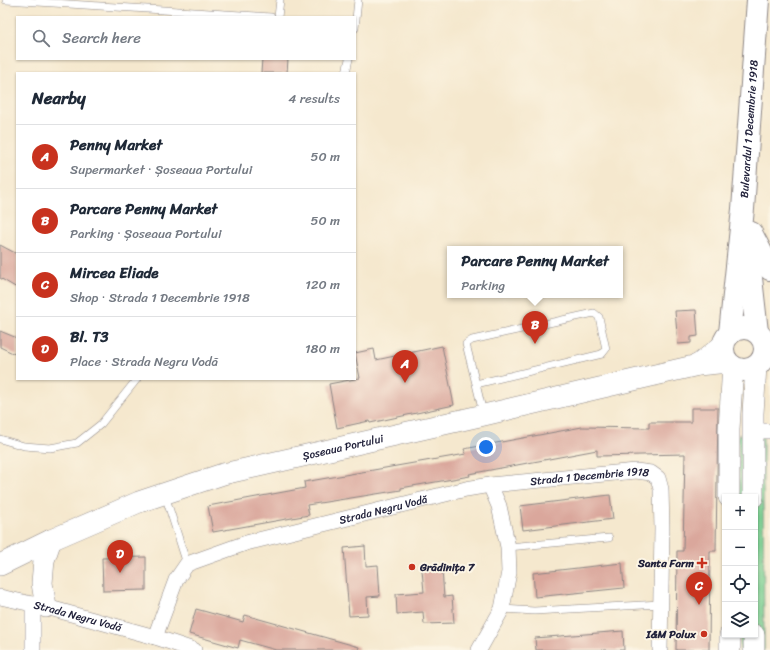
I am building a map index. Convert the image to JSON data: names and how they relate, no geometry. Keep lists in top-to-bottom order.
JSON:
{
  "streets": {
    "highway": ["Bulevardul 1 Decembrie 1918"],
    "street": ["Șoseaua Portului", "Strada 1 Decembrie 1918", "Strada Negru Vodă"]
  },
  "crossings": [
    ["Bulevardul 1 Decembrie 1918", "Șoseaua Portului"],
    ["Strada 1 Decembrie 1918", "Strada Negru Vodă"]
  ],
  "places": {
    "health": ["Santa Farm"],
    "other": ["Grădinița 7", "I&M Polux"]
  },
  "page": {
    "search": "Search here",
    "heading": ["Nearby", "4 results"],
    "list": [
      {
        "mark": "A",
        "name": "Penny Market",
        "note": "Supermarket · Șoseaua Portului",
        "value": "50 m"
      },
      {
        "mark": "B",
        "name": "Parcare Penny Market",
        "note": "Parking · Șoseaua Portului",
        "value": "50 m"
      },
      {
        "mark": "C",
        "name": "Mircea Eliade",
        "note": "Shop · Strada 1 Decembrie 1918",
        "value": "120 m"
      },
      {
        "mark": "D",
        "name": "Bl. T3",
        "note": "Place · Strada Negru Vodă",
        "value": "180 m"
      }
    ],
    "popup": ["Parcare Penny Market", "Parking"],
    "pins": [
      "B",
      "A",
      "D",
      "C"
    ],
    "map_buttons": ["+", "−"]
  }
}
